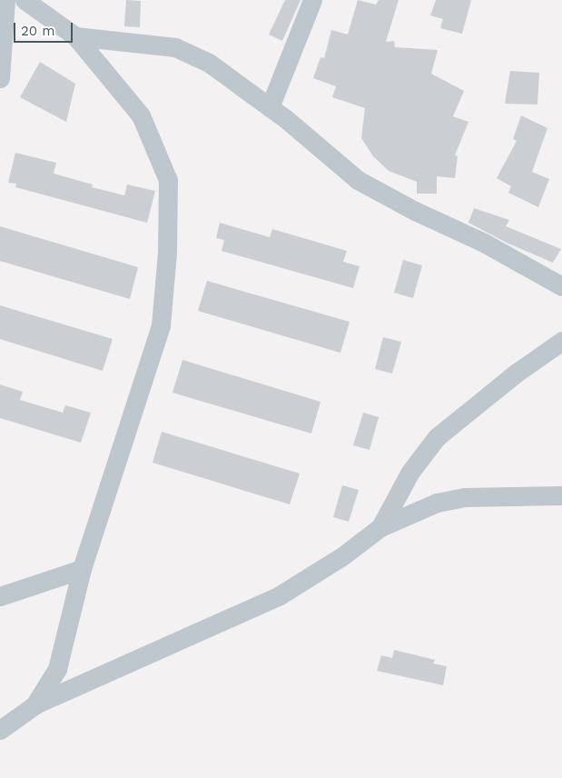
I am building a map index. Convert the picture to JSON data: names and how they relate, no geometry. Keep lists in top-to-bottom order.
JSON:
{
  "scale_bar": "20 m"
}
